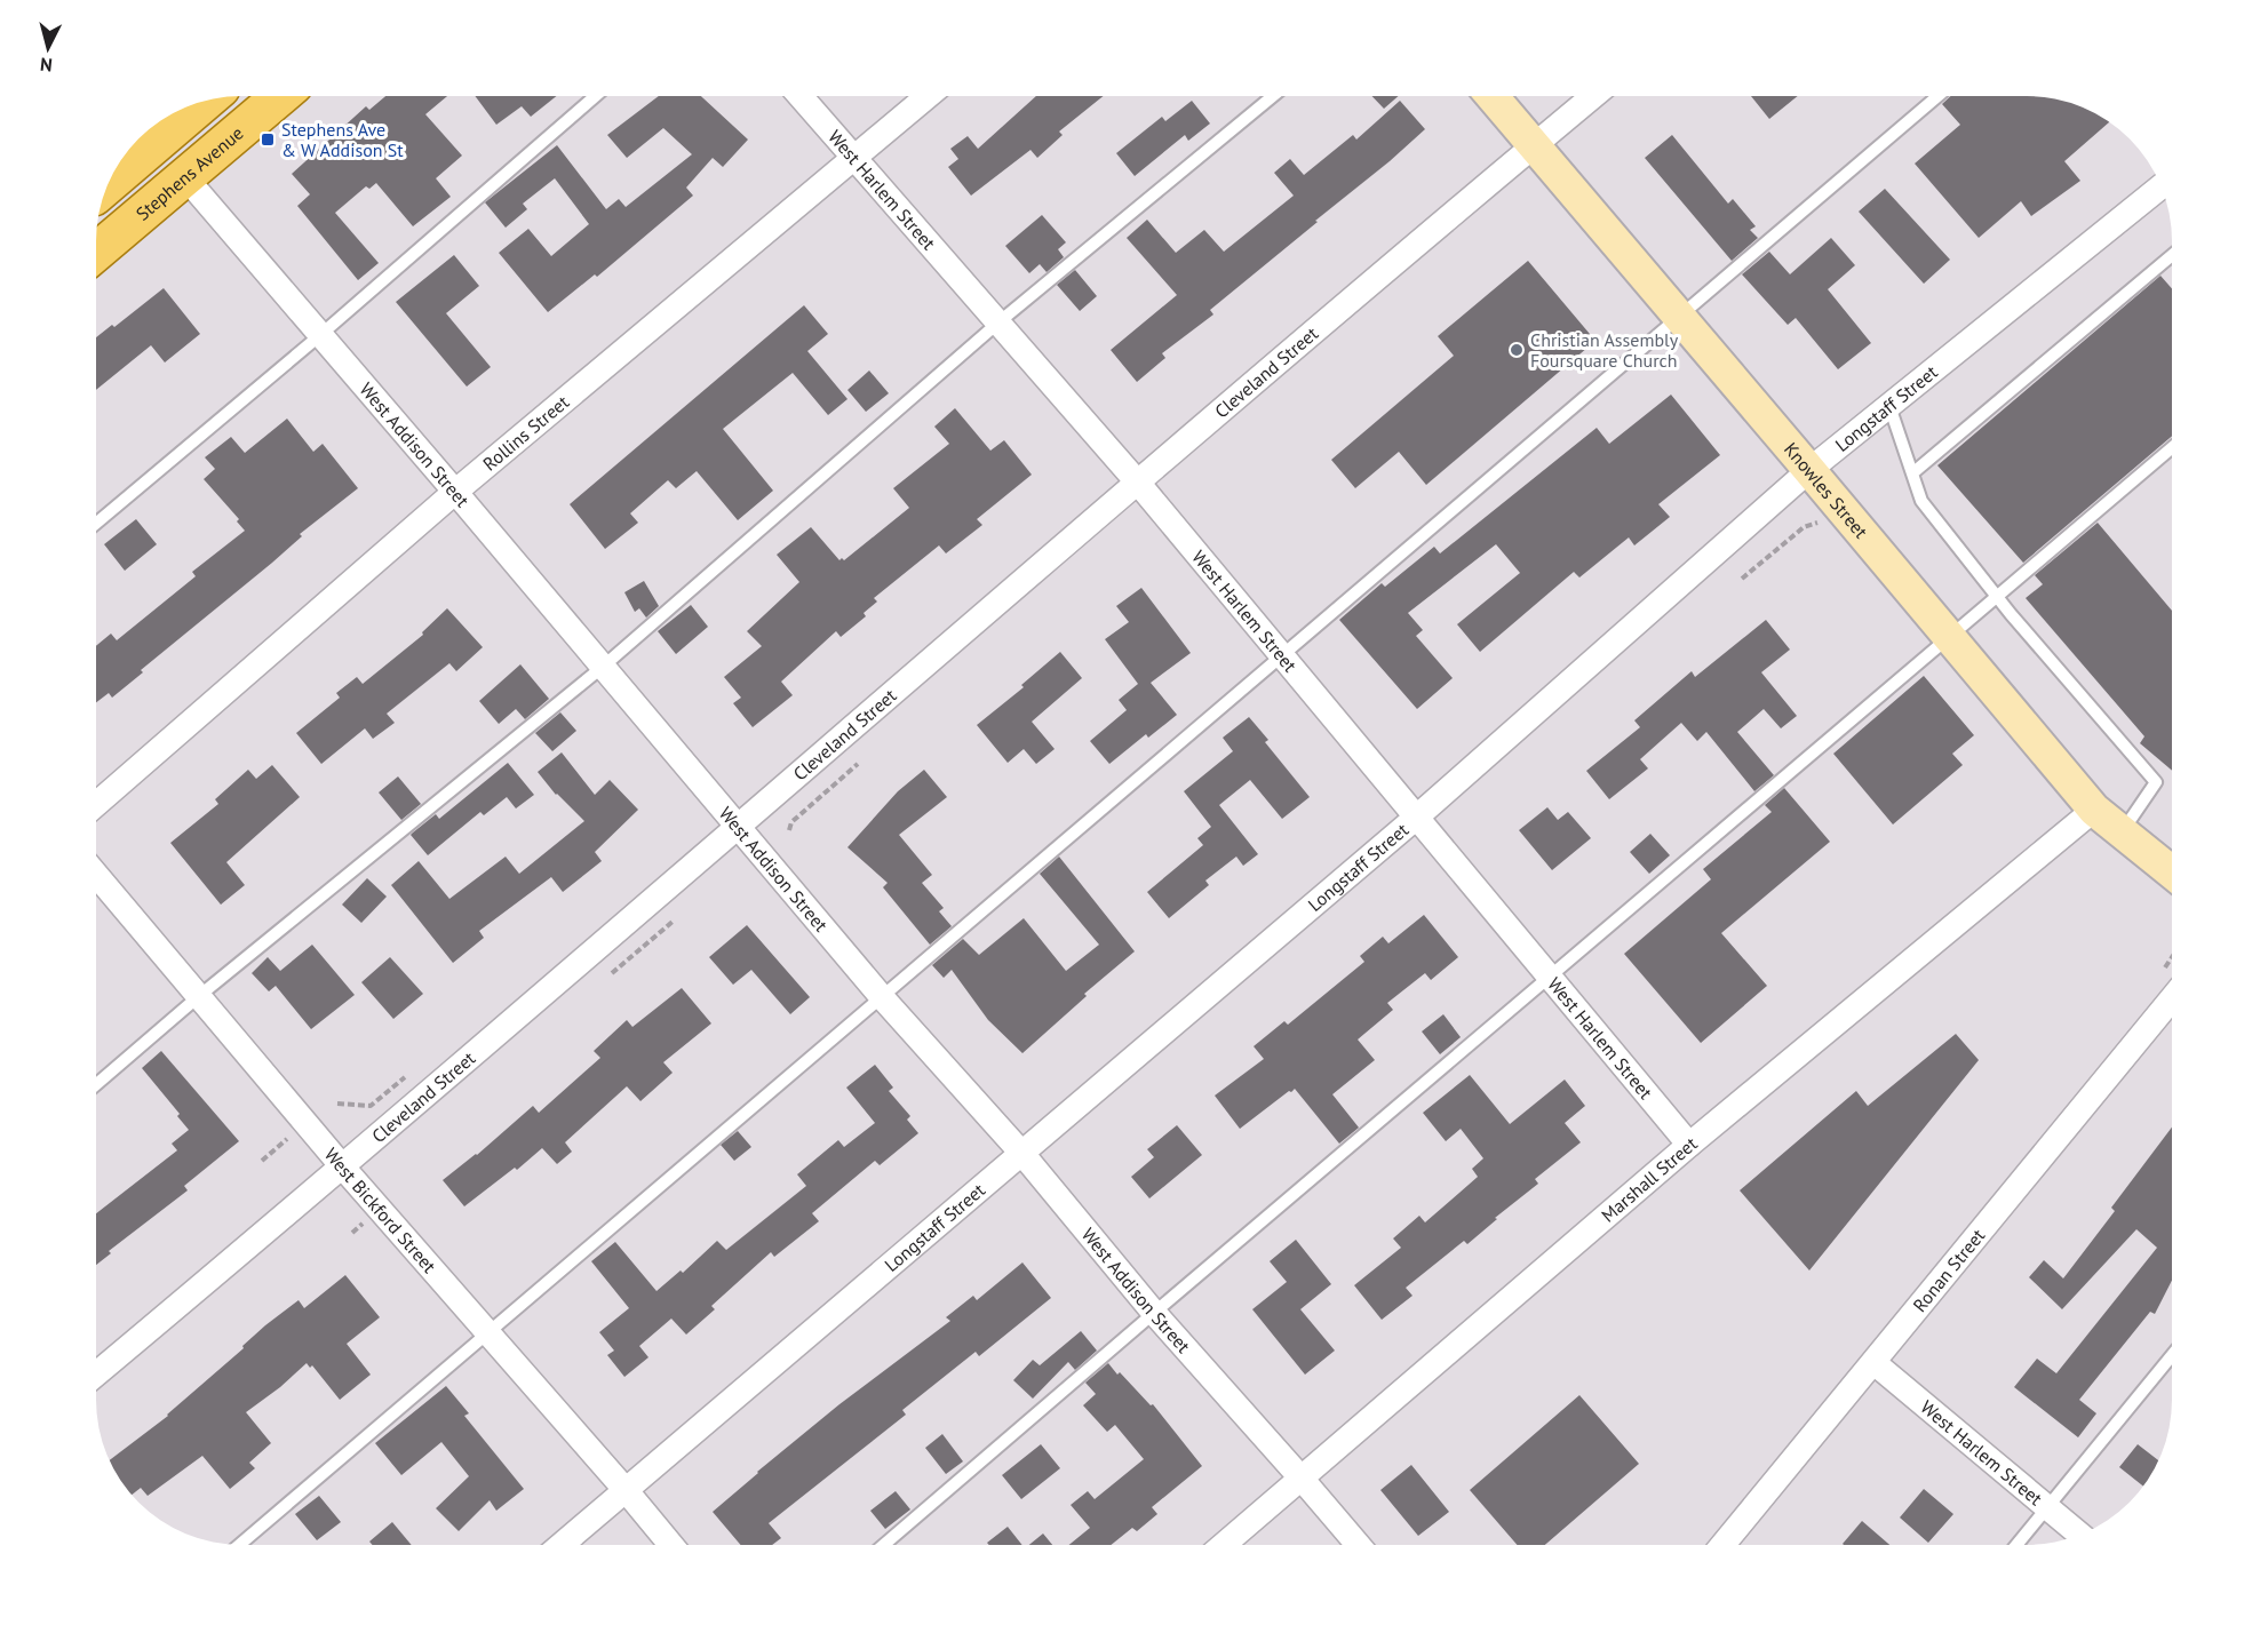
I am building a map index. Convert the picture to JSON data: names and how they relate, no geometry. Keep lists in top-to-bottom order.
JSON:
{
  "streets": {
    "main road": ["Stephens Avenue"],
    "street": [
      "West Harlem Street",
      "Cleveland Street",
      "Longstaff Street",
      "Rollins Street",
      "West Addison Street",
      "Knowles Street",
      "Marshall Street",
      "West Bickford Street",
      "Ronan Street"
    ]
  },
  "crossings": [
    ["Stephens Avenue", "West Addison Street"],
    ["West Harlem Street", "Cleveland Street"],
    ["West Harlem Street", "Longstaff Street"],
    ["West Harlem Street", "Rollins Street"],
    ["West Harlem Street", "Marshall Street"],
    ["West Harlem Street", "Ronan Street"],
    ["Cleveland Street", "West Addison Street"],
    ["Cleveland Street", "Knowles Street"],
    ["Cleveland Street", "West Bickford Street"],
    ["Longstaff Street", "West Addison Street"],
    ["Longstaff Street", "Knowles Street"],
    ["Longstaff Street", "West Bickford Street"],
    ["Rollins Street", "West Addison Street"],
    ["West Addison Street", "Marshall Street"],
    ["Knowles Street", "Marshall Street"]
  ],
  "places": {
    "transit": ["Stephens Ave & W Addison St"],
    "other": ["Christian Assembly Foursquare Church"]
  },
  "north": "bottom"
}
